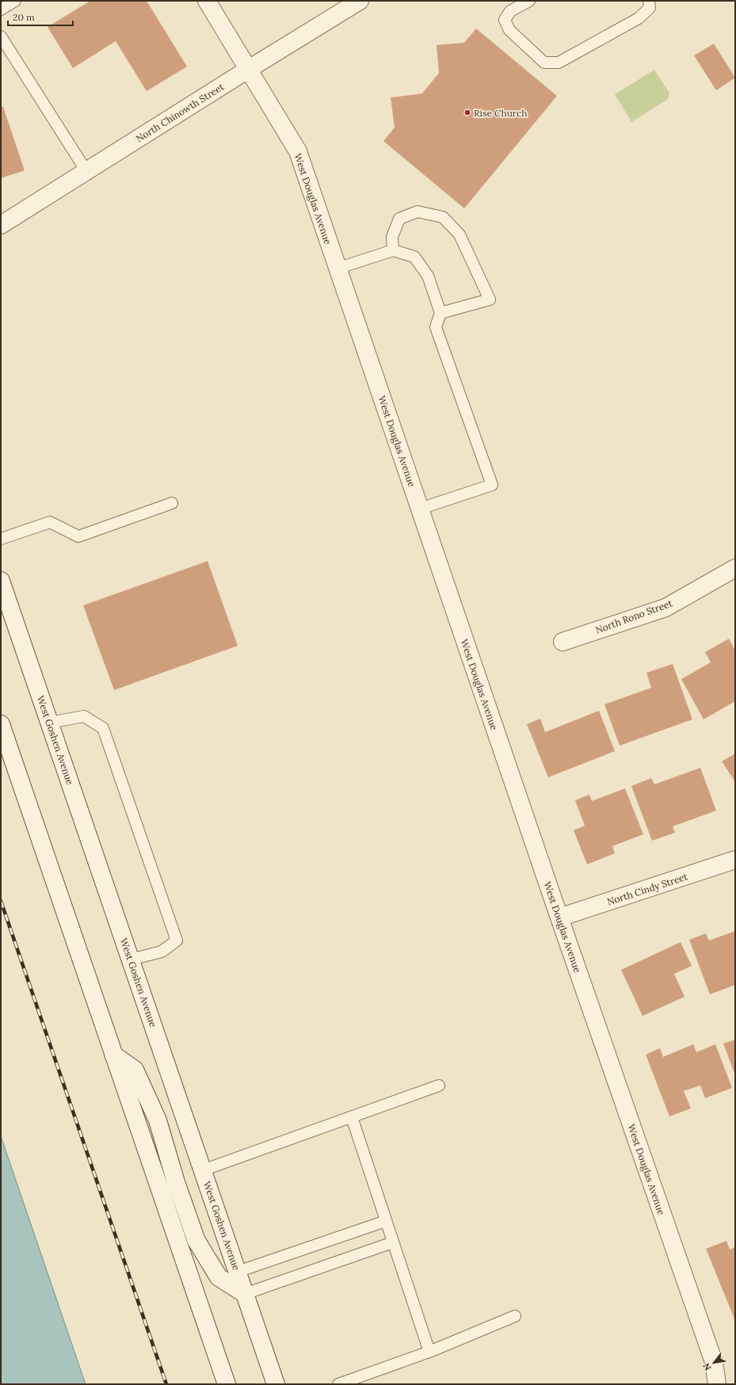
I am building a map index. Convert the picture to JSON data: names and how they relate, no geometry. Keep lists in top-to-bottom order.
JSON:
{
  "streets": {
    "street": [
      "North Chinowth Street",
      "West Douglas Avenue",
      "North Rono Street",
      "West Goshen Avenue",
      "North Cindy Street"
    ]
  },
  "crossings": [
    ["North Chinowth Street", "West Douglas Avenue"],
    ["West Douglas Avenue", "North Cindy Street"]
  ],
  "places": ["Rise Church"],
  "scale_bar": "20 m",
  "north": "bottom left"
}
